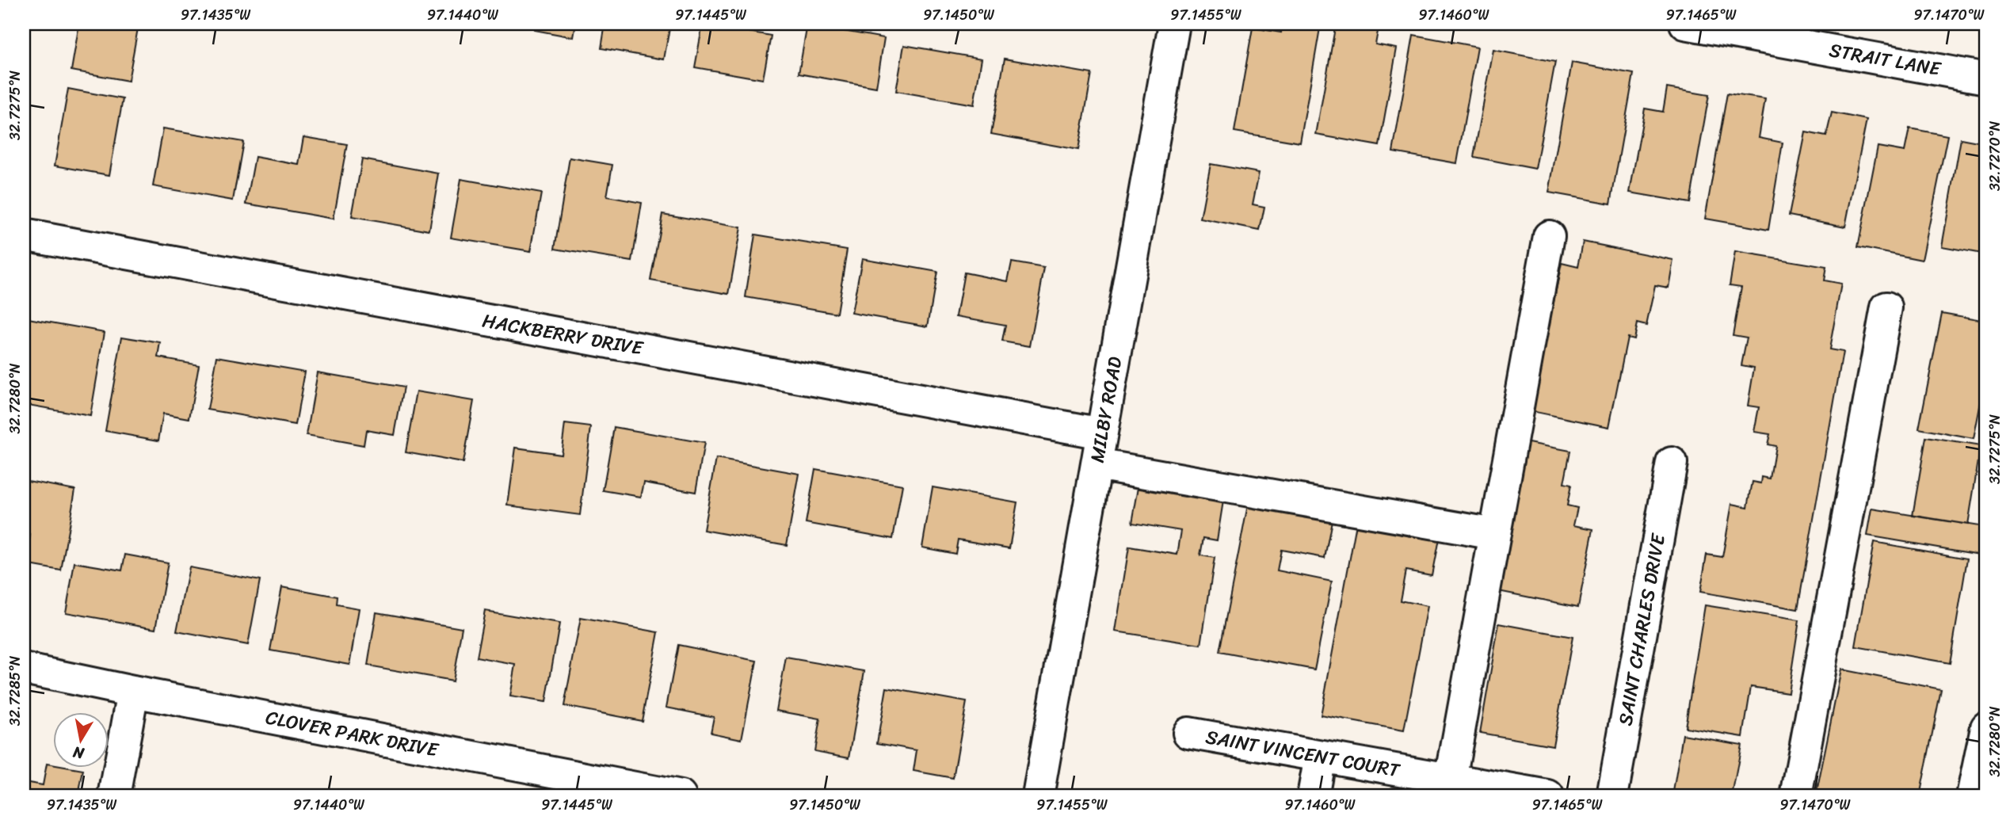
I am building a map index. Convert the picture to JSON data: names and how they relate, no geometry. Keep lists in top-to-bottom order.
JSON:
{
  "streets": {
    "street": [
      "STRAIT LANE",
      "HACKBERRY DRIVE",
      "MILBY ROAD",
      "SAINT CHARLES DRIVE",
      "CLOVER PARK DRIVE",
      "SAINT VINCENT COURT"
    ]
  },
  "crossings": [
    ["HACKBERRY DRIVE", "MILBY ROAD"]
  ],
  "north": "bottom",
  "coordinates": [
    "97.1435°W",
    "97.1440°W",
    "97.1445°W",
    "97.1450°W",
    "97.1455°W",
    "97.1460°W",
    "97.1465°W",
    "97.1470°W",
    "32.7275°N",
    "32.7270°N",
    "32.7280°N",
    "32.7285°N"
  ]
}
